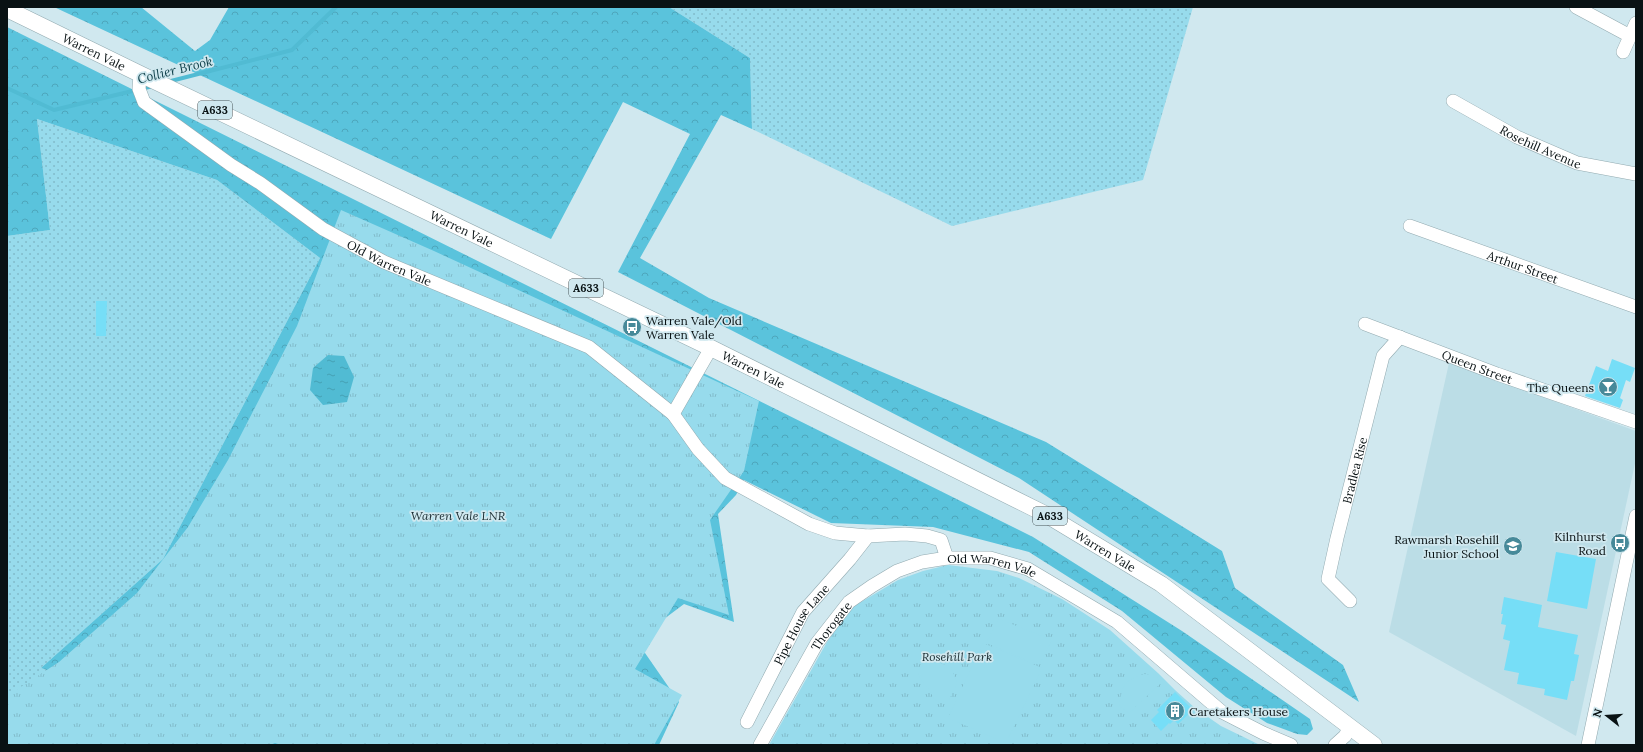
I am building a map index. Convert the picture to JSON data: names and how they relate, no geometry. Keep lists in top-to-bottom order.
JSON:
{
  "streets": {
    "main road": ["Warren Vale", "A633"],
    "street": [
      "Rosehill Avenue",
      "Old Warren Vale",
      "Arthur Street",
      "Queen Street",
      "Bradlea Rise",
      "Pipe House Lane",
      "Thorogate"
    ]
  },
  "crossings": [
    ["Warren Vale", "A633"],
    ["Warren Vale", "Old Warren Vale"],
    ["Old Warren Vale", "Pipe House Lane"],
    ["Old Warren Vale", "Thorogate"],
    ["Queen Street", "Bradlea Rise"]
  ],
  "water": ["Collier Brook"],
  "parks": ["Warren Vale LNR", "Rosehill Park"],
  "places": {
    "bus stop": ["Warren Vale/Old Warren Vale", "Kilnhurst Road"],
    "bar": ["The Queens"],
    "school or university": ["Rawmarsh Rosehill Junior School"],
    "building": ["Caretakers House"]
  },
  "north": "left"
}
